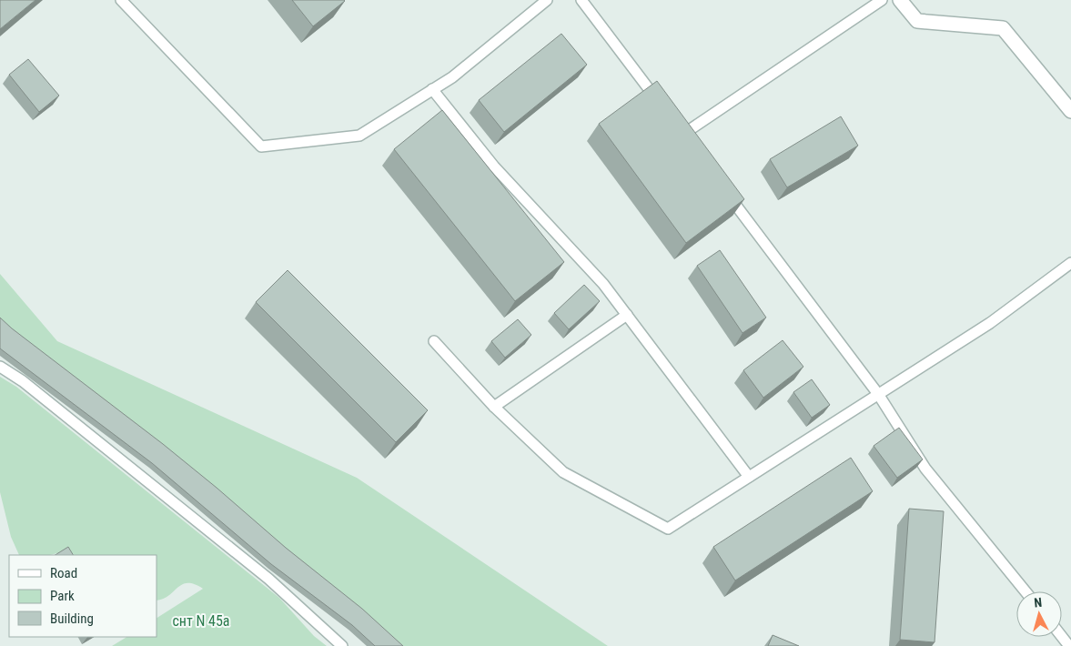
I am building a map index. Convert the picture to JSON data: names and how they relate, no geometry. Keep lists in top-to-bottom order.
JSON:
{
  "parks": ["снт N 45а"],
  "legend": ["Road", "Park", "Building"],
  "north": "top"
}
